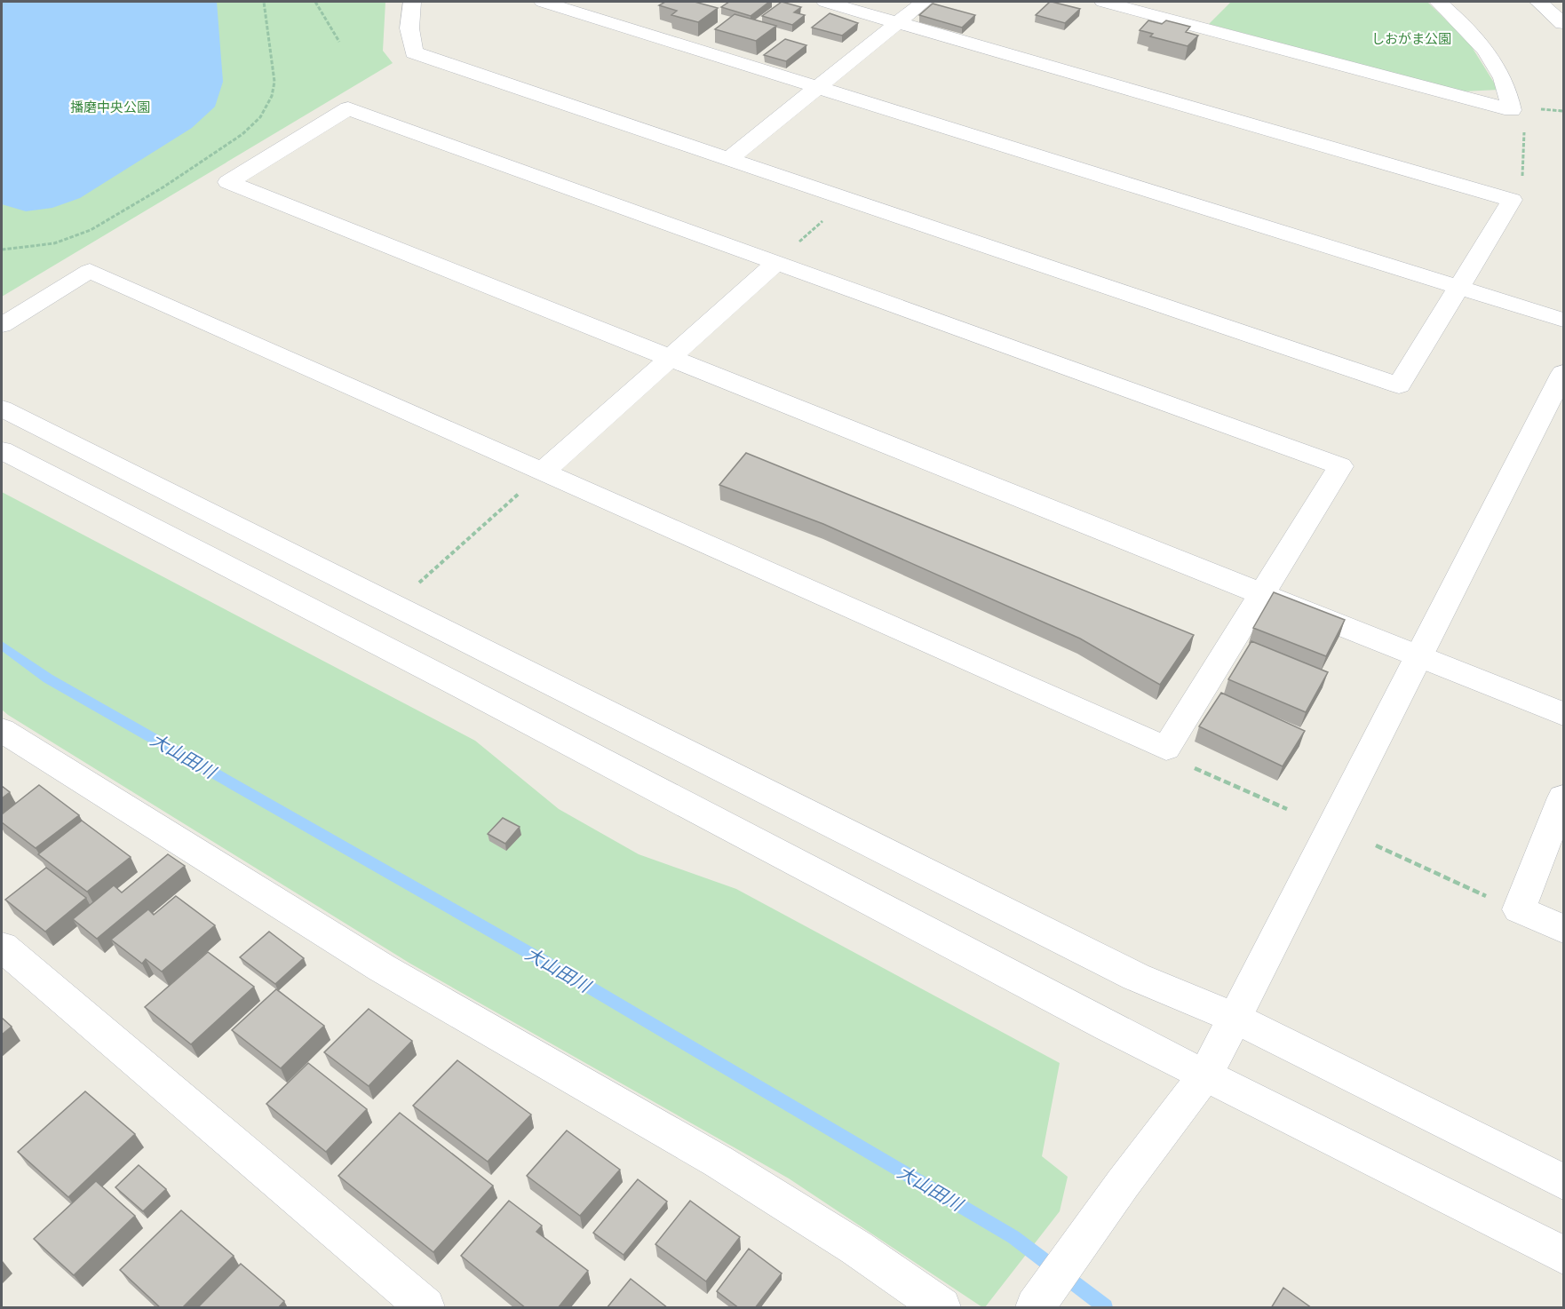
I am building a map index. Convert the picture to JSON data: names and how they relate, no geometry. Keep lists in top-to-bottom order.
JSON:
{
  "water": ["大山田川"],
  "parks": ["しおがま公園", "播磨中央公園"]
}
